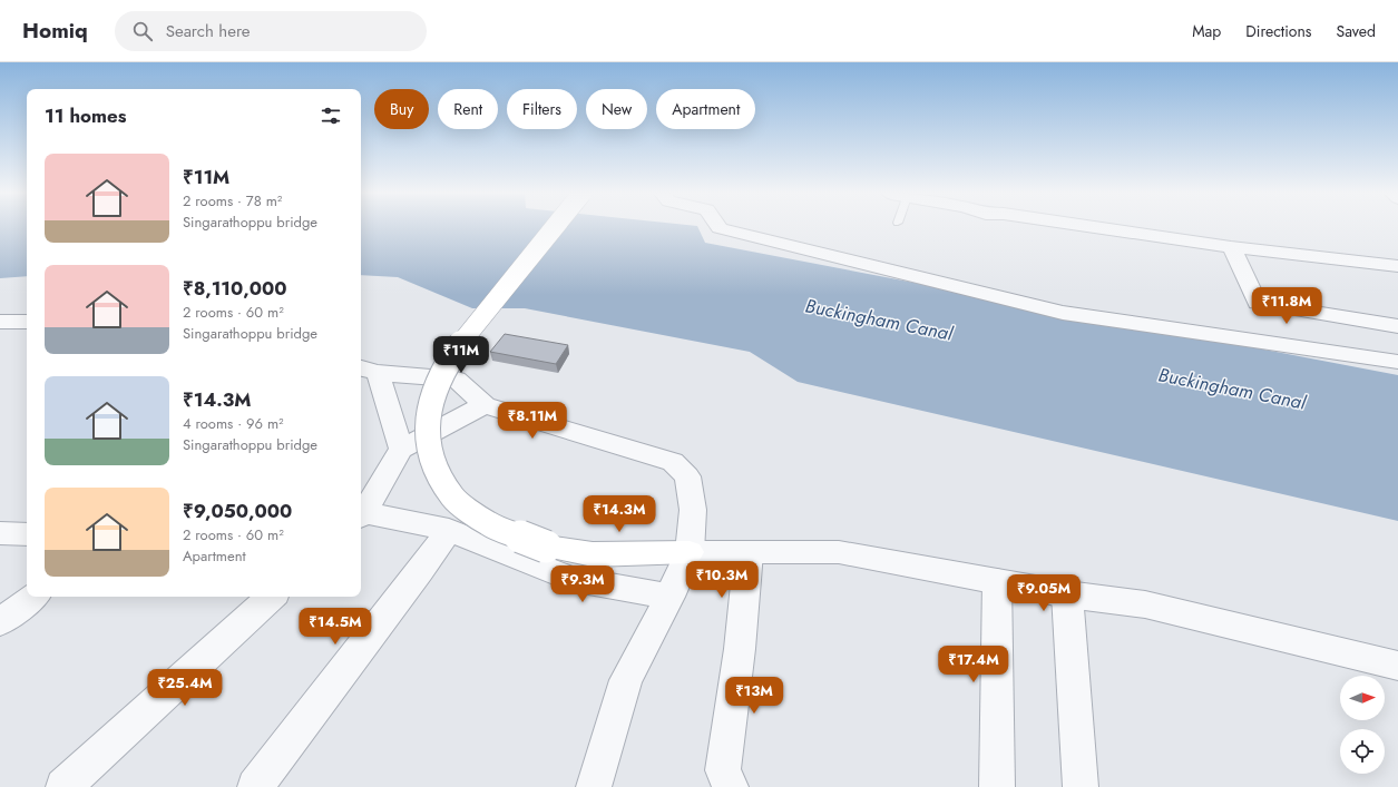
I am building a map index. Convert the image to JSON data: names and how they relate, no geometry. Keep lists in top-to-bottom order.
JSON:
{
  "water": ["Buckingham Canal"],
  "north": "right",
  "page": {
    "header": "Homiq",
    "search": "Search here",
    "nav": ["Map", "Directions", "Saved"],
    "chip": [
      "Buy",
      "Rent",
      "Filters",
      "New",
      "Apartment"
    ],
    "heading": "11 homes",
    "list": [
      {
        "name": "₹11M",
        "note": "2 rooms · 78 m² · Singarathoppu bridge"
      },
      {
        "name": "₹8,110,000",
        "note": "2 rooms · 60 m² · Singarathoppu bridge"
      },
      {
        "name": "₹14.3M",
        "note": "4 rooms · 96 m² · Singarathoppu bridge"
      },
      {
        "name": "₹9,050,000",
        "note": "2 rooms · 60 m² · Apartment"
      }
    ],
    "price": [
      "₹11.8M",
      "₹11M",
      "₹8.11M",
      "₹14.3M",
      "₹10.3M",
      "₹9.3M",
      "₹9.05M",
      "₹14.5M",
      "₹17.4M",
      "₹25.4M",
      "₹13M"
    ]
  }
}
